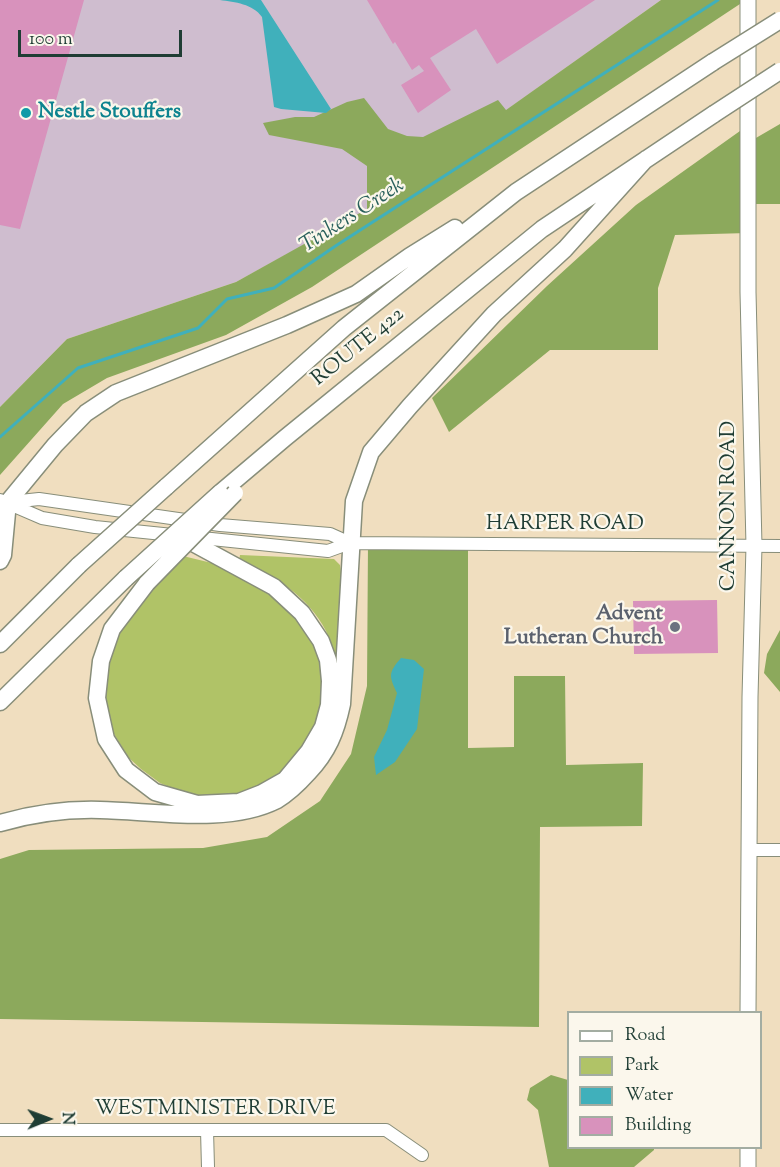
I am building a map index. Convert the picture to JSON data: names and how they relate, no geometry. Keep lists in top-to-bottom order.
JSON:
{
  "streets": {
    "highway": ["ROUTE 422"],
    "main road": ["CANNON ROAD"],
    "street": ["HARPER ROAD", "WESTMINISTER DRIVE"]
  },
  "crossings": [
    ["CANNON ROAD", "HARPER ROAD"]
  ],
  "water": ["Tinkers Creek"],
  "places": ["Nestle Stouffers", "Advent Lutheran Church"],
  "legend": [
    "Road",
    "Park",
    "Water",
    "Building"
  ],
  "scale_bar": "100 m",
  "north": "right"
}
